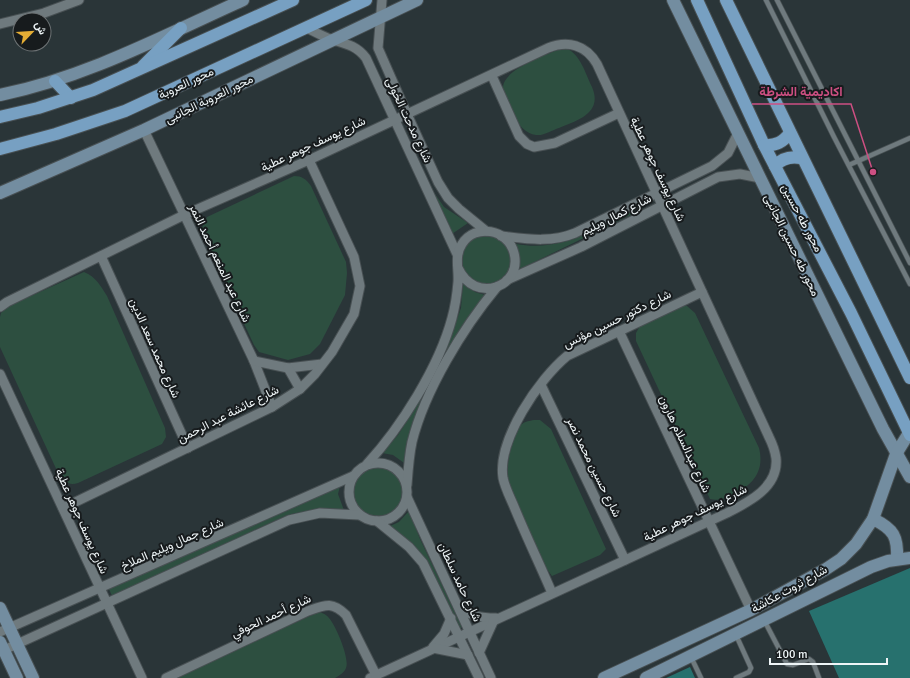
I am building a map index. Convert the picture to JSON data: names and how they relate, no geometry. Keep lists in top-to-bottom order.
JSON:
{
  "streets": {
    "main road": ["محور العروبة", "محور طه حسين"],
    "street": [
      "محور العروبة الجانبى",
      "شارع مدحت الخولى",
      "شارع يوسف جوهر عطية",
      "شارع كمال ويليم",
      "محور طه حسين الجانبى",
      "شارع عبد المنعم أحمد النمر",
      "شارع دكتور حسين مؤنس",
      "شارع محمد سعد الدين",
      "شارع عائشة عبد الرحمن",
      "شارع عبدالسلام هارون",
      "شارع حسين محمد نصر",
      "شارع جمال ويليم الملاخ",
      "شارع حامد سلطان",
      "شارع ثروت عكاشة",
      "شارع أحمد الحوفي"
    ]
  },
  "crossings": [
    ["محور العروبة", "شارع مدحت الخولى"],
    ["محور العروبة الجانبى", "شارع مدحت الخولى"],
    ["محور العروبة الجانبى", "شارع عبد المنعم أحمد النمر"],
    ["شارع مدحت الخولى", "شارع يوسف جوهر عطية"],
    ["شارع مدحت الخولى", "شارع كمال ويليم"],
    ["شارع يوسف جوهر عطية", "شارع كمال ويليم"],
    ["شارع يوسف جوهر عطية", "شارع عبد المنعم أحمد النمر"],
    ["شارع يوسف جوهر عطية", "شارع دكتور حسين مؤنس"],
    ["شارع يوسف جوهر عطية", "شارع محمد سعد الدين"],
    ["شارع يوسف جوهر عطية", "شارع عائشة عبد الرحمن"],
    ["شارع يوسف جوهر عطية", "شارع عبدالسلام هارون"],
    ["شارع يوسف جوهر عطية", "شارع حسين محمد نصر"],
    ["شارع يوسف جوهر عطية", "شارع جمال ويليم الملاخ"],
    ["شارع يوسف جوهر عطية", "شارع حامد سلطان"],
    ["شارع يوسف جوهر عطية", "شارع أحمد الحوفي"],
    ["شارع كمال ويليم", "محور طه حسين الجانبى"],
    ["محور طه حسين", "شارع ثروت عكاشة"],
    ["محور طه حسين الجانبى", "شارع ثروت عكاشة"],
    ["شارع عبد المنعم أحمد النمر", "شارع عائشة عبد الرحمن"],
    ["شارع دكتور حسين مؤنس", "شارع عبدالسلام هارون"],
    ["شارع دكتور حسين مؤنس", "شارع حسين محمد نصر"],
    ["شارع محمد سعد الدين", "شارع عائشة عبد الرحمن"],
    ["شارع عبدالسلام هارون", "شارع ثروت عكاشة"],
    ["شارع جمال ويليم الملاخ", "شارع حامد سلطان"]
  ],
  "places": ["اكاديمية الشرطة"],
  "scale_bar": "100 m",
  "north": "top right"
}
